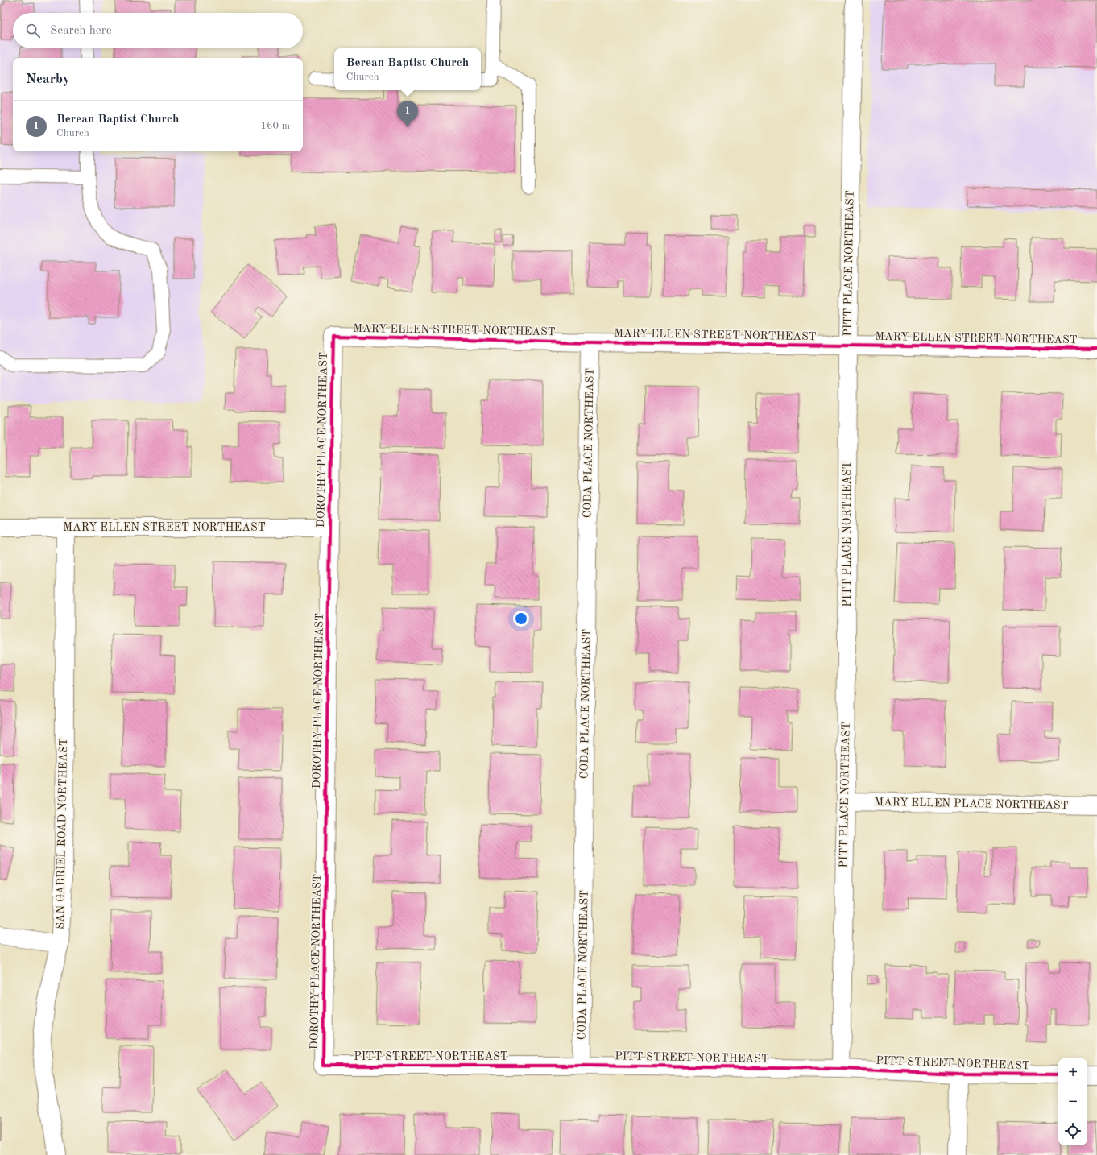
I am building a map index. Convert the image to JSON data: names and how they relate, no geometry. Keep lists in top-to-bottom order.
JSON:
{
  "streets": {
    "street": [
      "PITT PLACE NORTHEAST",
      "MARY ELLEN STREET NORTHEAST",
      "DOROTHY PLACE NORTHEAST",
      "CODA PLACE NORTHEAST",
      "MARY ELLEN PLACE NORTHEAST",
      "SAN GABRIEL ROAD NORTHEAST",
      "PITT STREET NORTHEAST"
    ]
  },
  "crossings": [
    ["PITT PLACE NORTHEAST", "MARY ELLEN STREET NORTHEAST"],
    ["PITT PLACE NORTHEAST", "MARY ELLEN PLACE NORTHEAST"],
    ["PITT PLACE NORTHEAST", "PITT STREET NORTHEAST"],
    ["MARY ELLEN STREET NORTHEAST", "DOROTHY PLACE NORTHEAST"],
    ["MARY ELLEN STREET NORTHEAST", "CODA PLACE NORTHEAST"],
    ["MARY ELLEN STREET NORTHEAST", "SAN GABRIEL ROAD NORTHEAST"],
    ["DOROTHY PLACE NORTHEAST", "PITT STREET NORTHEAST"],
    ["CODA PLACE NORTHEAST", "PITT STREET NORTHEAST"]
  ],
  "page": {
    "search": "Search here",
    "popup": ["Berean Baptist Church", "Church"],
    "heading": "Nearby",
    "list": [
      {
        "mark": "1",
        "name": "Berean Baptist Church",
        "note": "Church",
        "value": "160 m"
      }
    ],
    "pins": "1",
    "map_buttons": ["+", "−"]
  }
}
